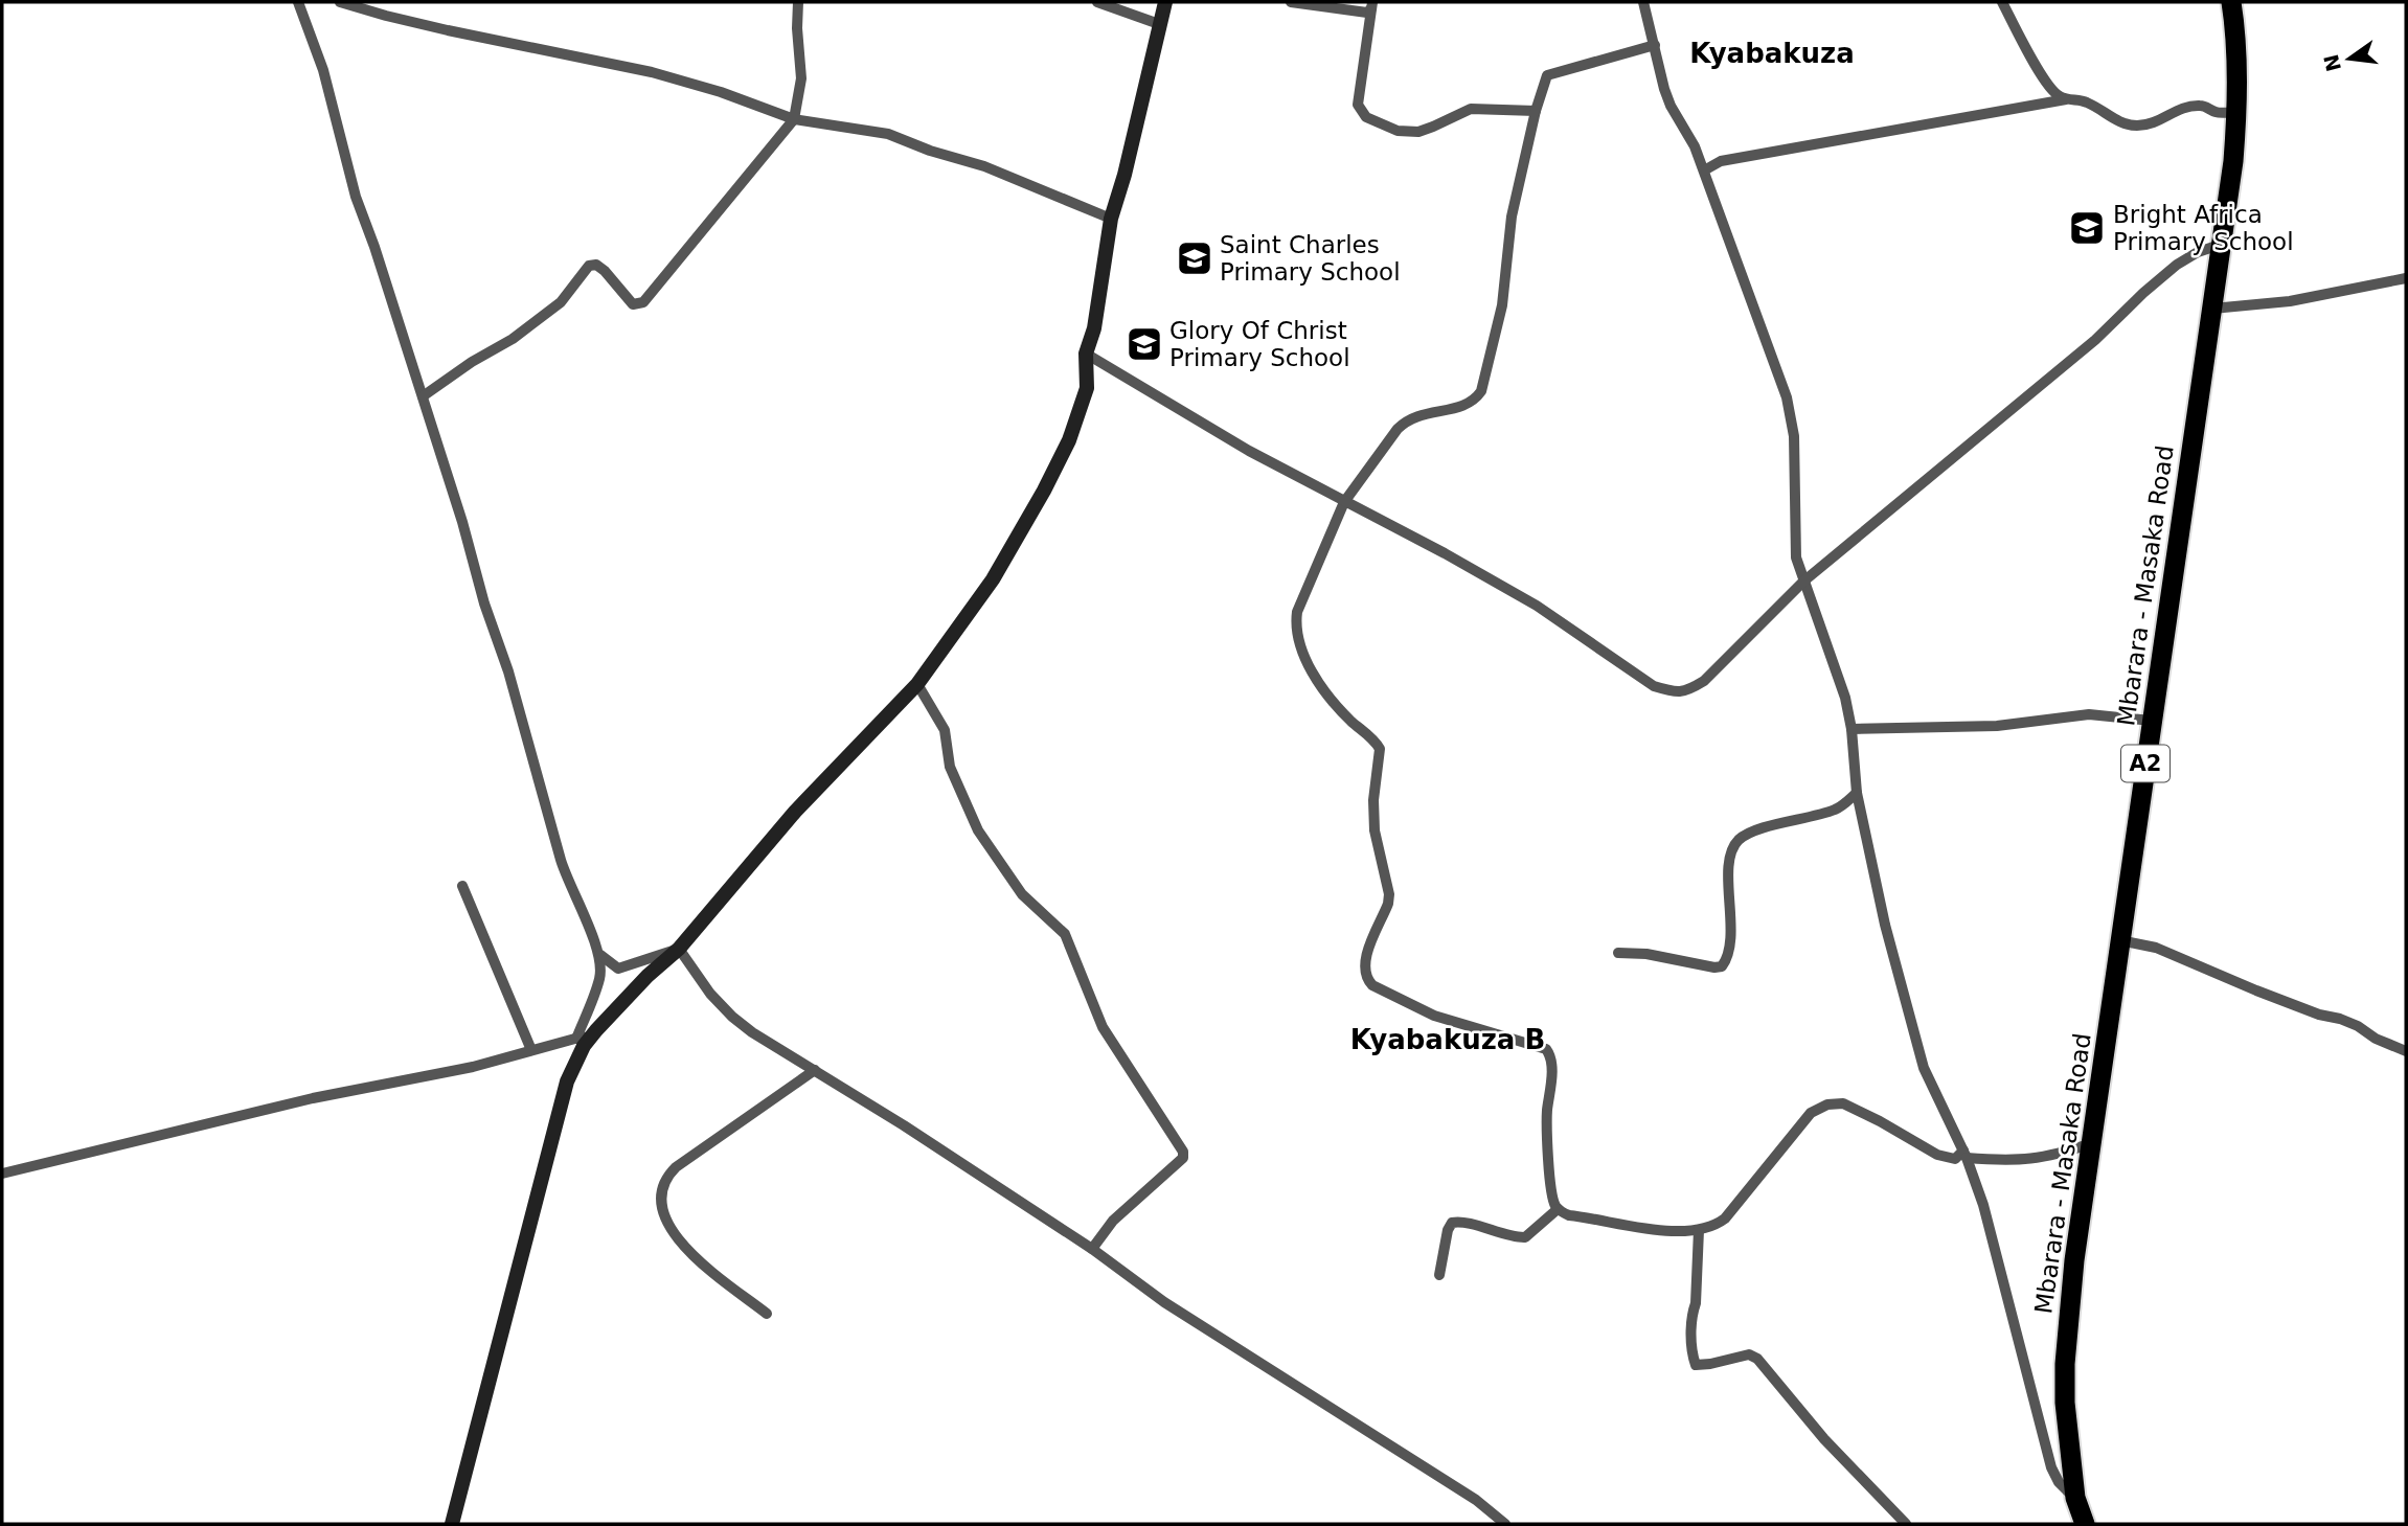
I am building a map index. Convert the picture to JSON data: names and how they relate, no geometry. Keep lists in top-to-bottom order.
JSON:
{
  "streets": {
    "highway": ["Mbarara - Masaka Road", "A2"]
  },
  "districts": ["Kyabakuza", "Kyabakuza B"],
  "places": {
    "school or university": ["Bright Africa Primary School", "Saint Charles Primary School", "Glory Of Christ Primary School"]
  },
  "north": "left"
}
